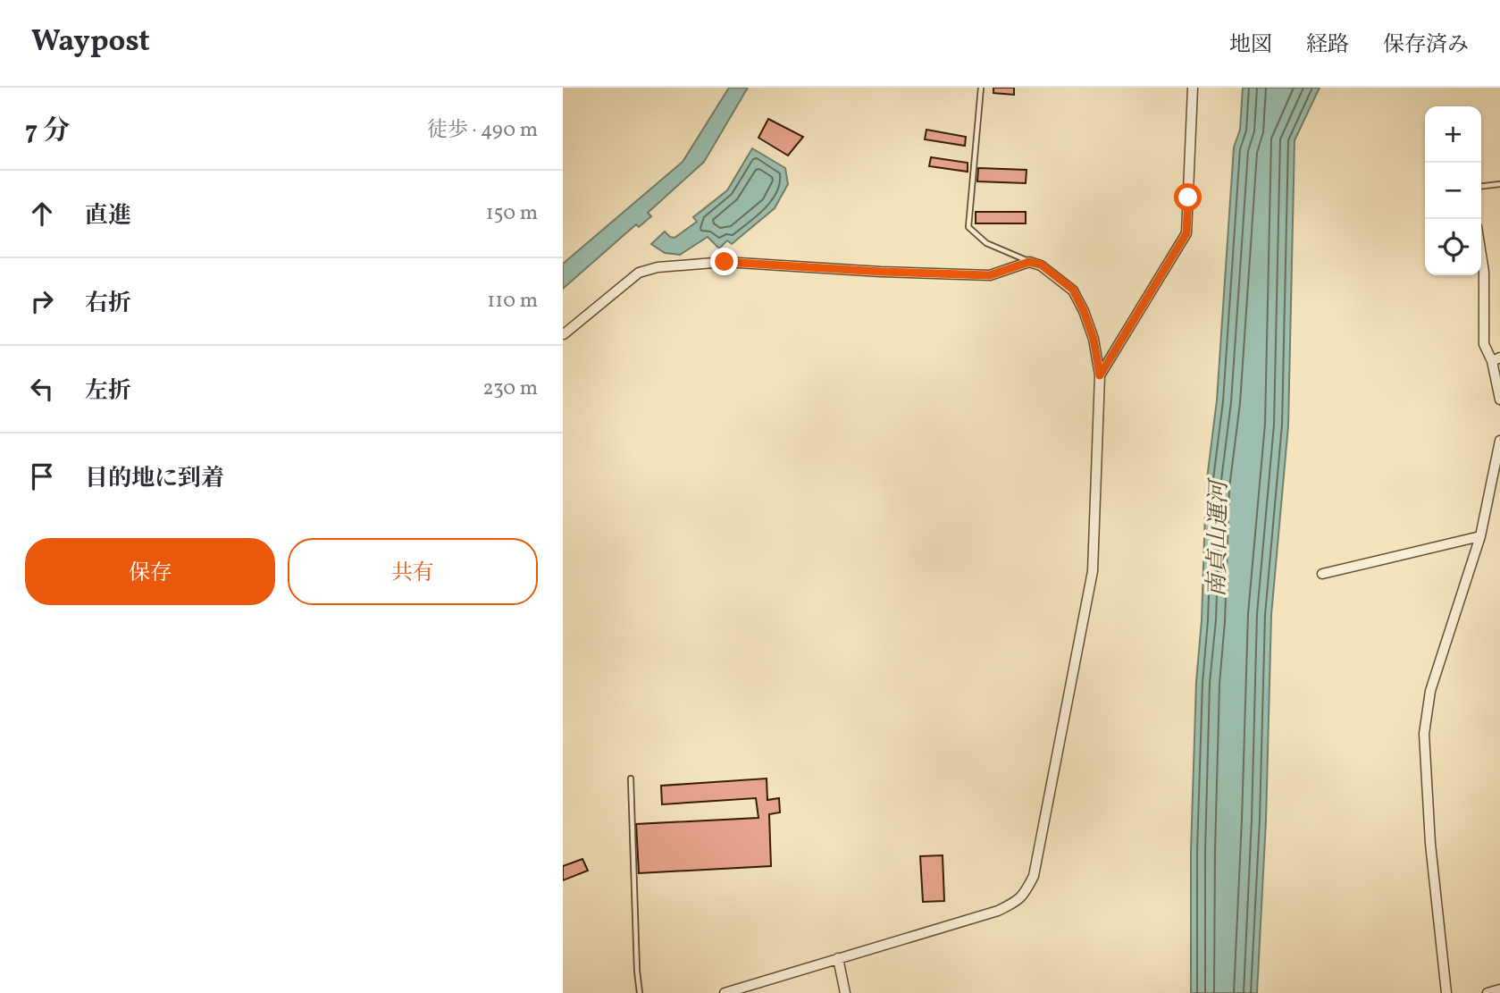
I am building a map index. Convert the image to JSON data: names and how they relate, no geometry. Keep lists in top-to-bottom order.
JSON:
{
  "water": ["南貞山運河"],
  "page": {
    "header": "Waypost",
    "nav": ["地図", "経路", "保存済み"],
    "heading": ["7 分", "徒歩 · 490 m"],
    "map_buttons": ["+", "−"],
    "list": [
      ["直進", "150 m"],
      ["右折", "110 m"],
      ["左折", "230 m"],
      "目的地に到着"
    ],
    "buttons": ["保存", "共有"]
  }
}
